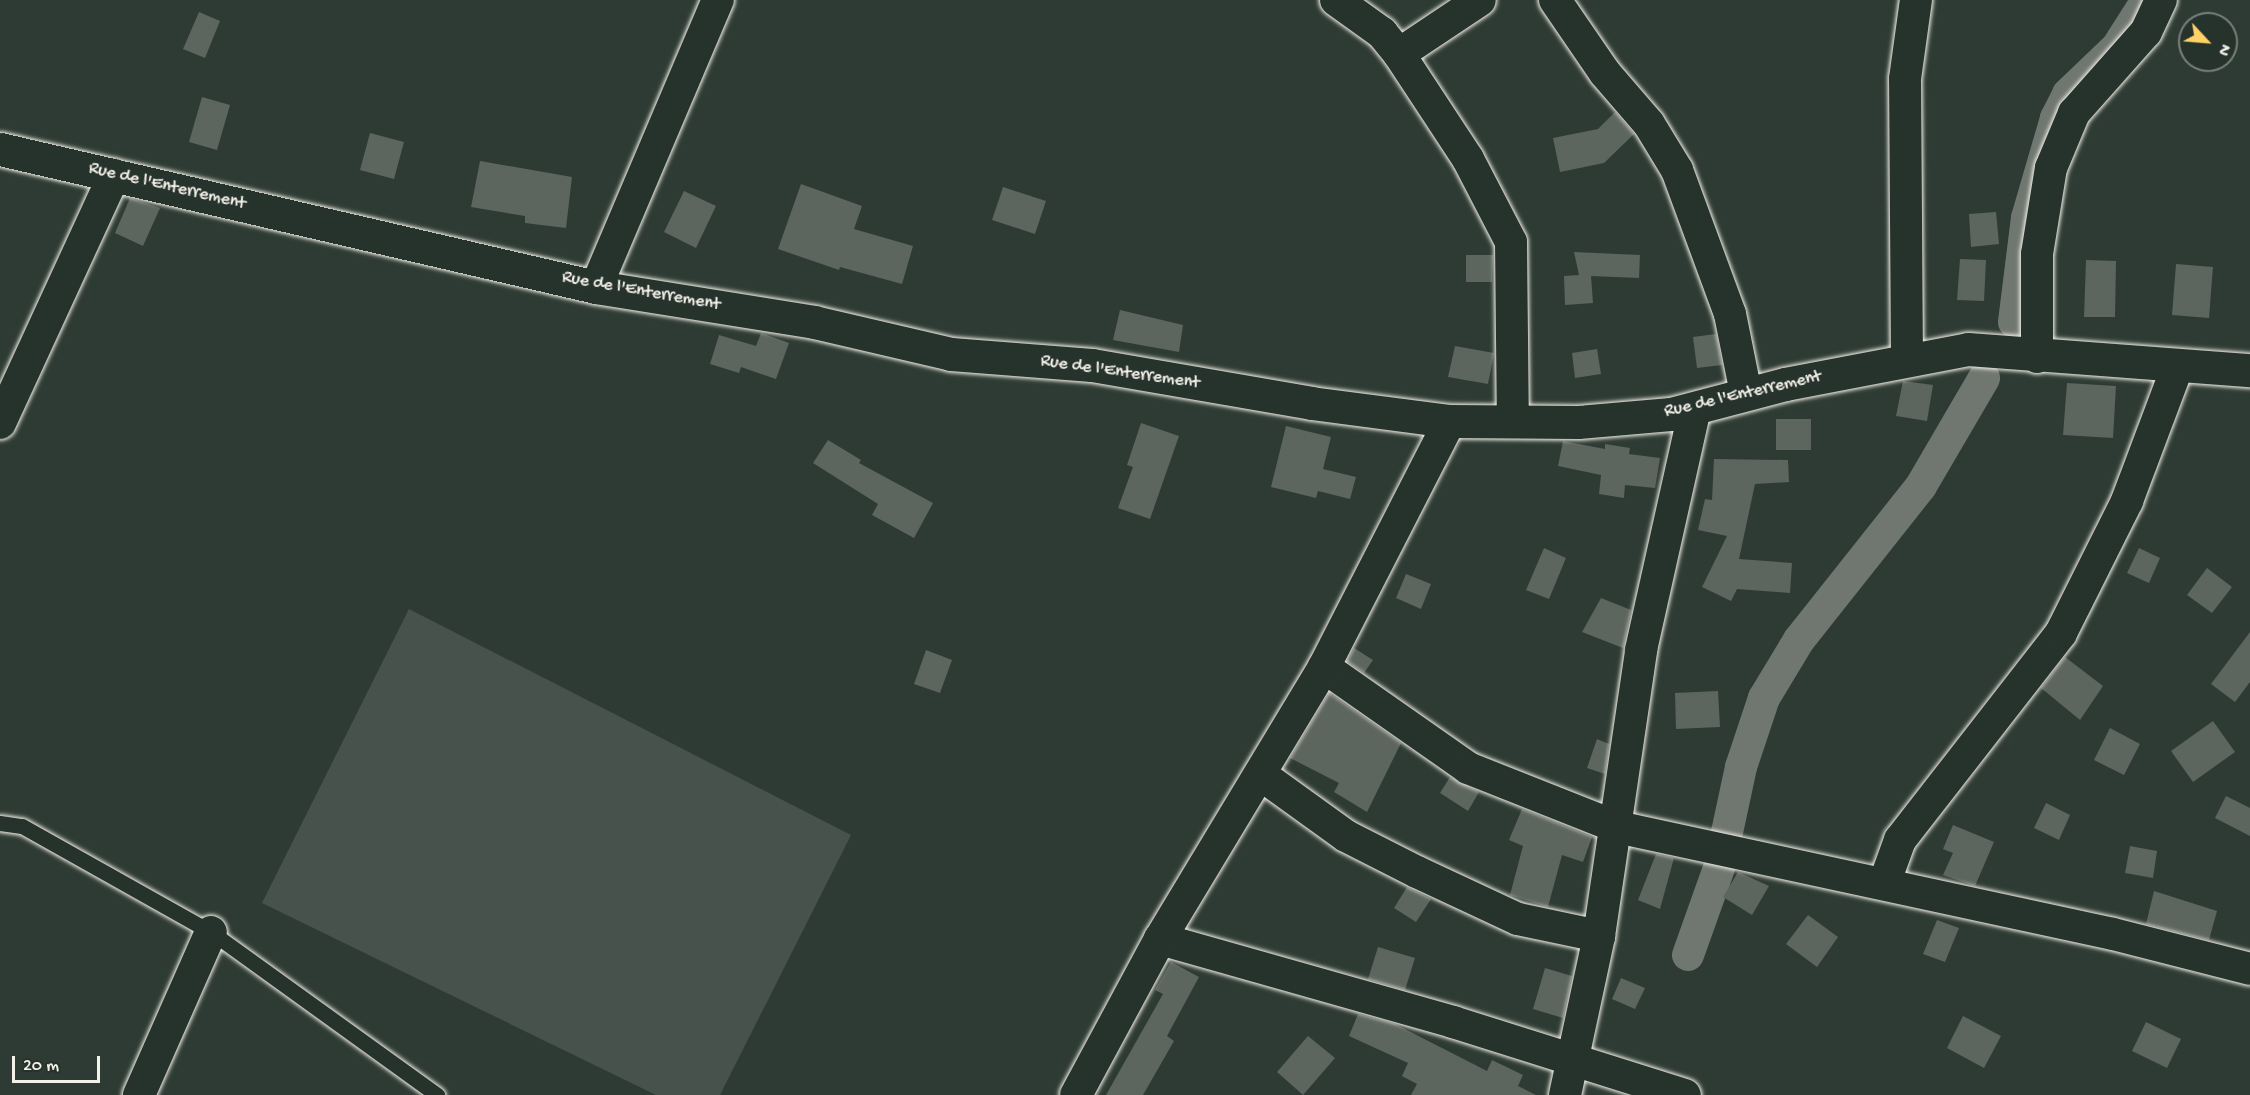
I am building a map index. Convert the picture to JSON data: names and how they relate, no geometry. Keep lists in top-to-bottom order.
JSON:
{
  "streets": {
    "street": ["Rue de l'Enterrement"]
  },
  "scale_bar": "20 m",
  "north": "bottom right"
}
